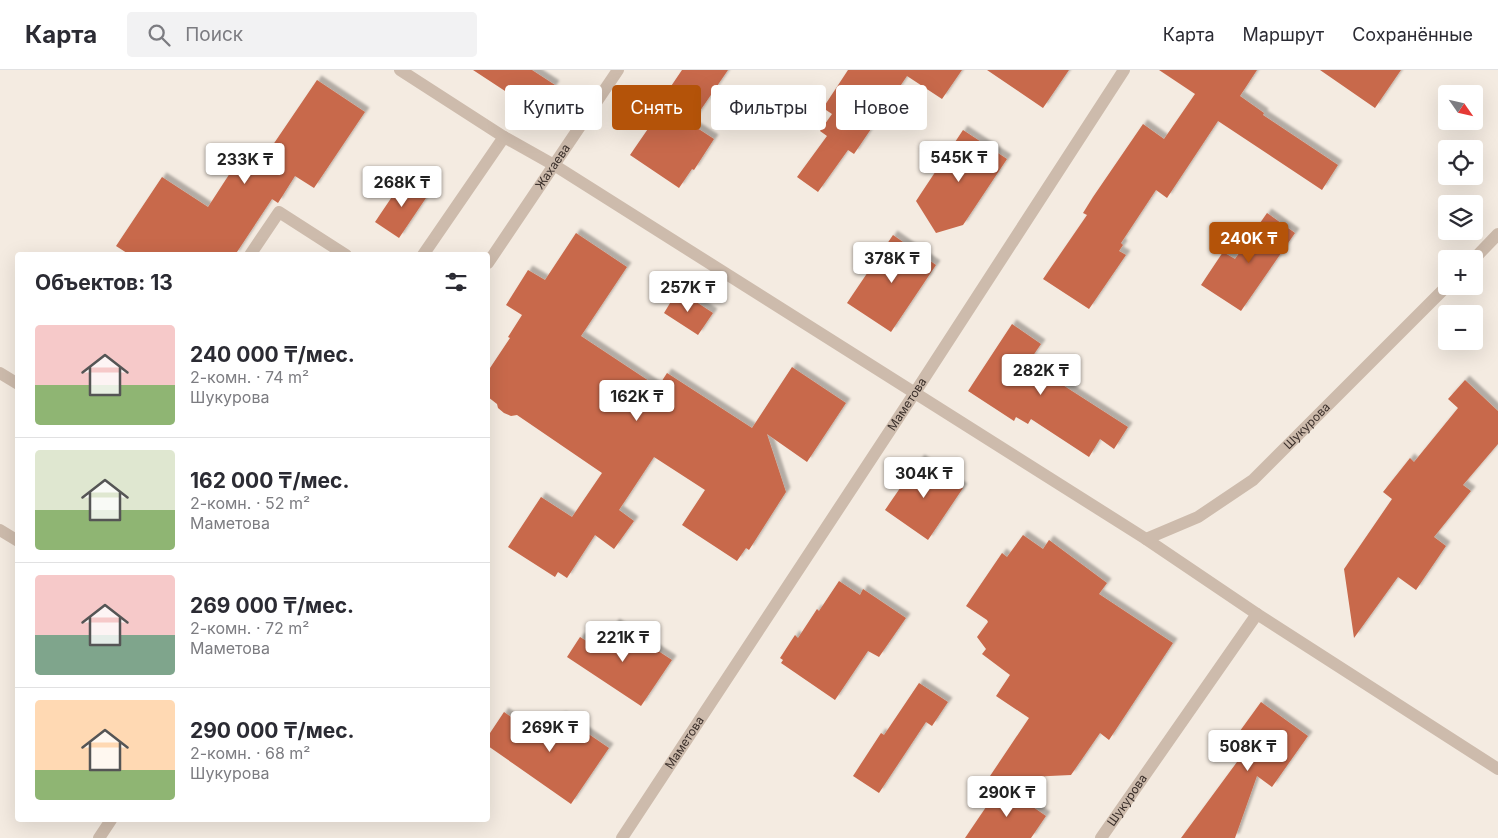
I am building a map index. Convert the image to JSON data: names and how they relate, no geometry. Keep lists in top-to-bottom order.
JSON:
{
  "streets": {
    "street": ["Жахаева", "Маметова", "Шукурова"]
  },
  "north": "bottom right",
  "page": {
    "header": "Карта",
    "search": "Поиск",
    "nav": ["Карта", "Маршрут", "Сохранённые"],
    "map_buttons": ["+", "−"],
    "chip": [
      "Купить",
      "Снять",
      "Фильтры",
      "Новое"
    ],
    "price": [
      "545K ₸",
      "233K ₸",
      "268K ₸",
      "240K ₸",
      "378K ₸",
      "257K ₸",
      "282K ₸",
      "162K ₸",
      "304K ₸",
      "221K ₸",
      "269K ₸",
      "508K ₸",
      "290K ₸"
    ],
    "heading": "Объектов: 13",
    "list": [
      {
        "name": "240 000 ₸/мес.",
        "note": "2-комн. · 74 m² · Шукурова"
      },
      {
        "name": "162 000 ₸/мес.",
        "note": "2-комн. · 52 m² · Маметова"
      },
      {
        "name": "269 000 ₸/мес.",
        "note": "2-комн. · 72 m² · Маметова"
      },
      {
        "name": "290 000 ₸/мес.",
        "note": "2-комн. · 68 m² · Шукурова"
      }
    ]
  }
}
